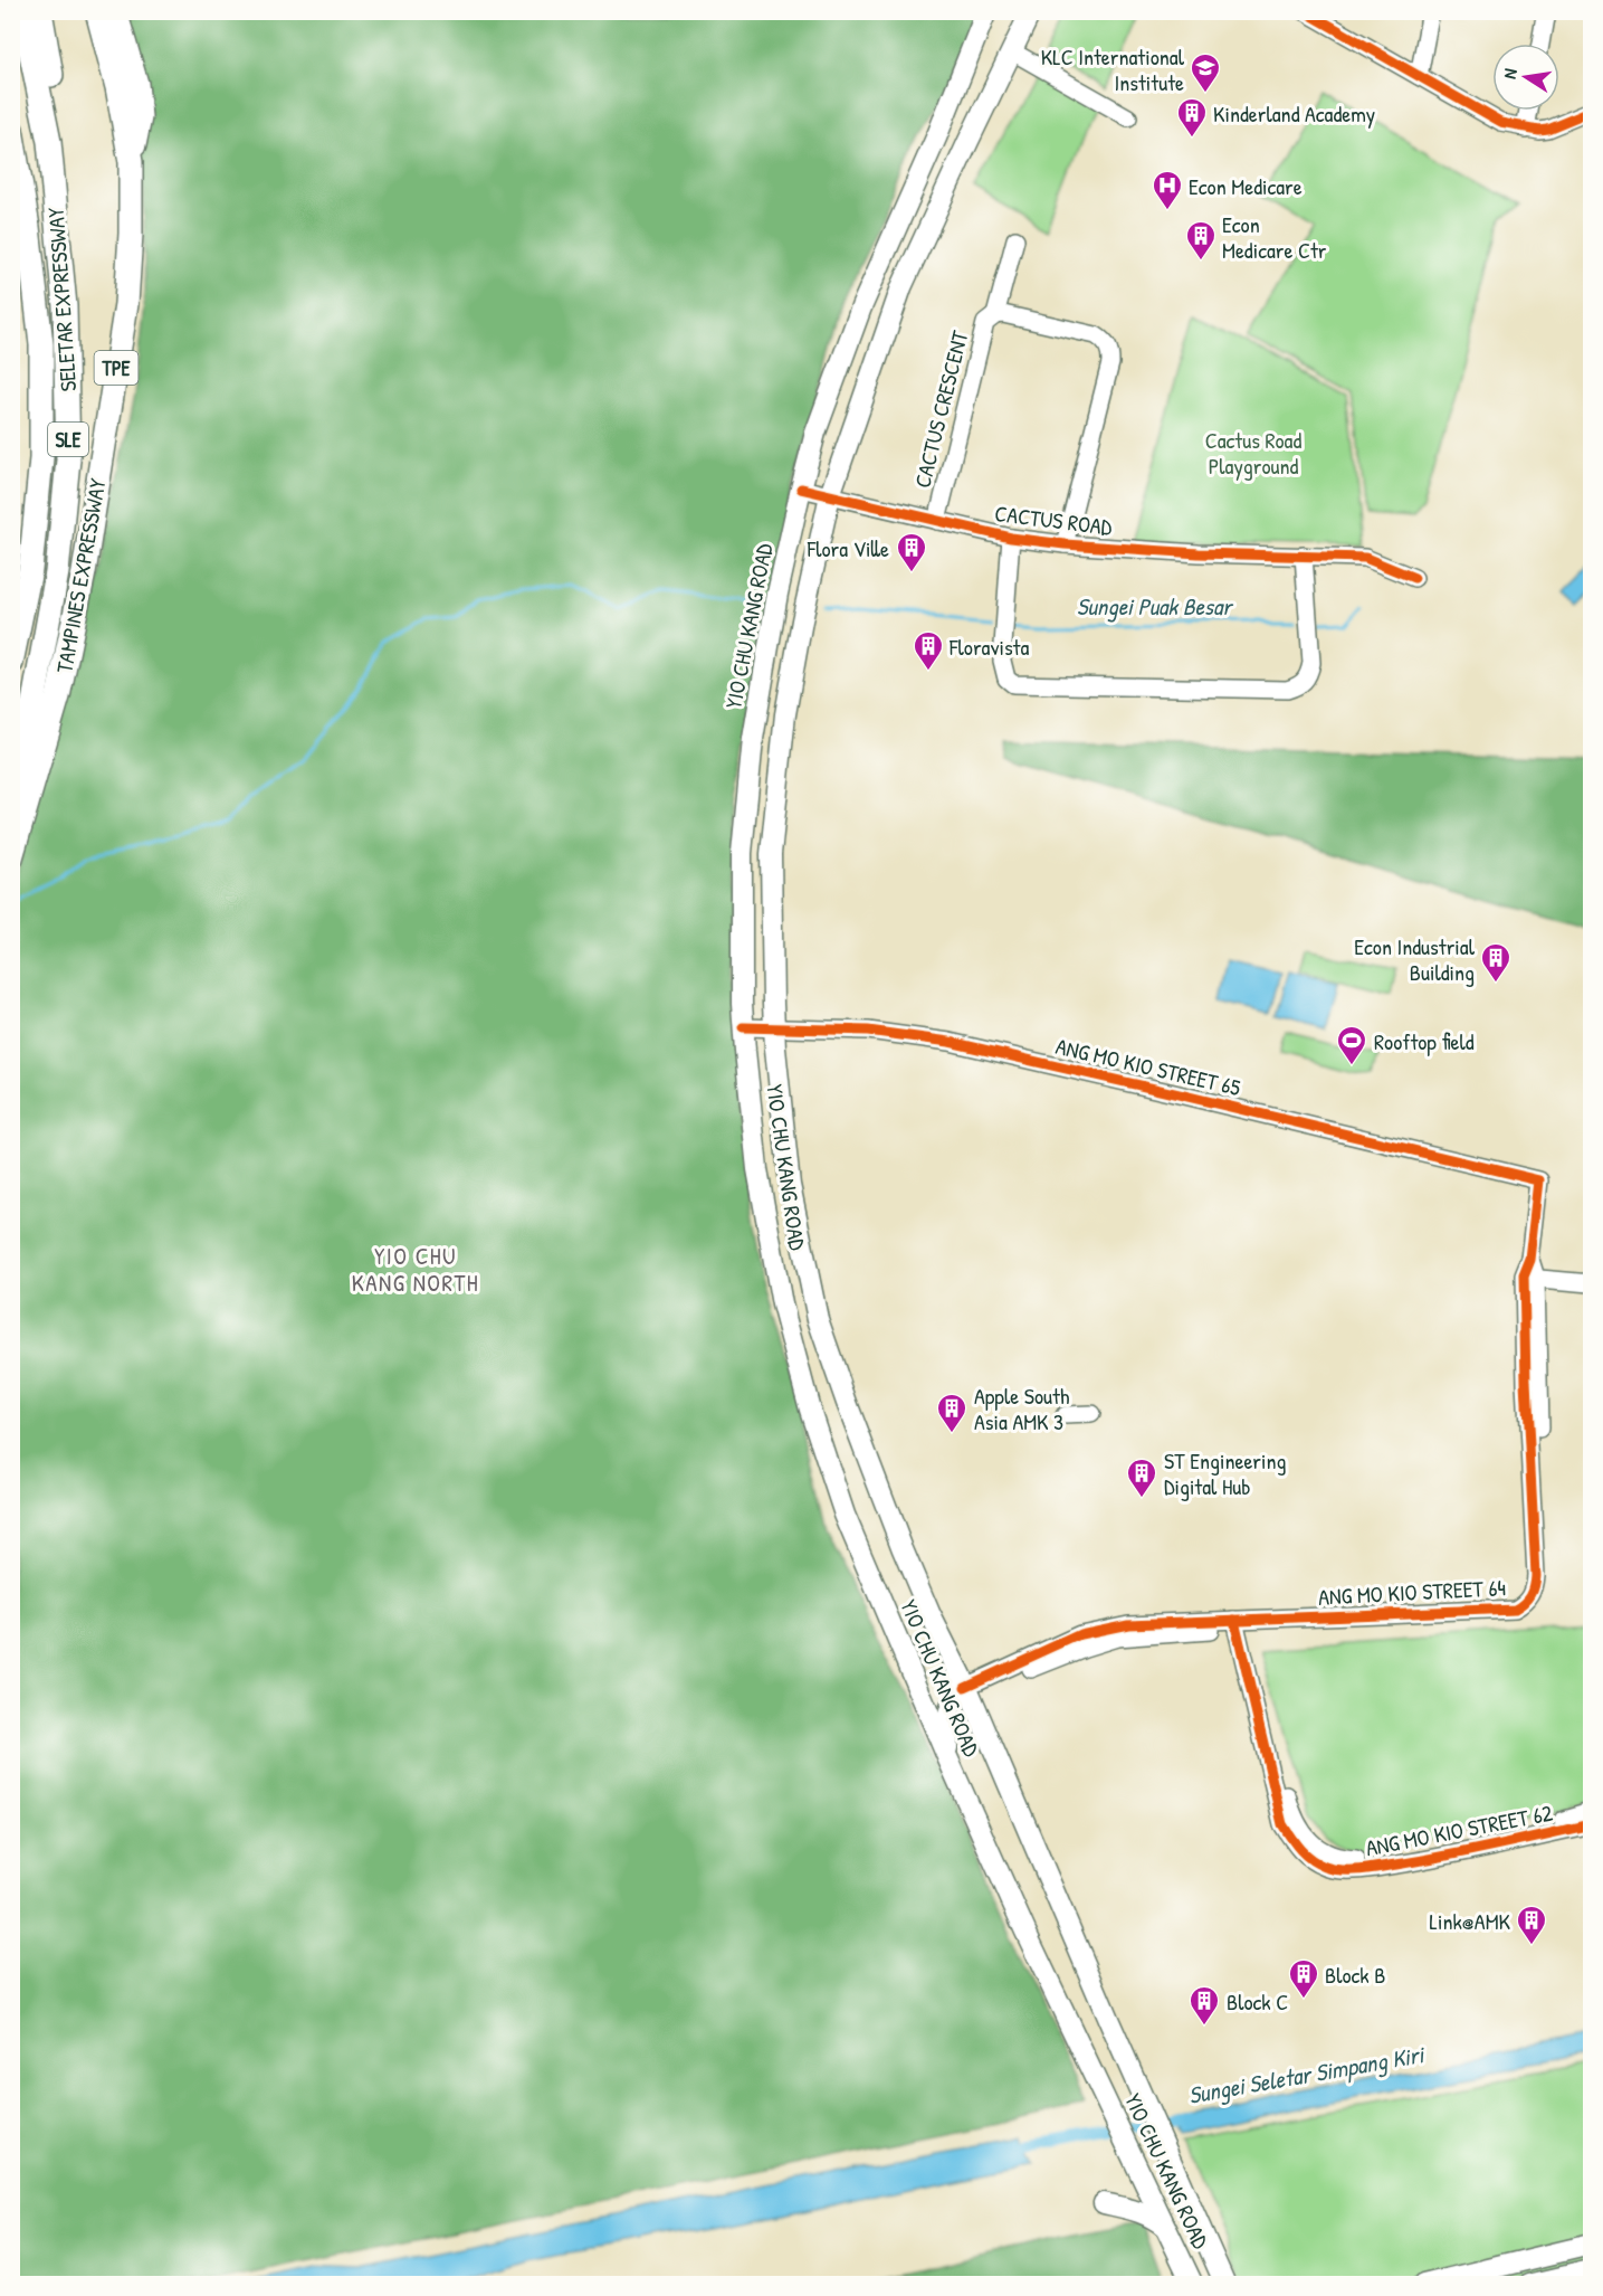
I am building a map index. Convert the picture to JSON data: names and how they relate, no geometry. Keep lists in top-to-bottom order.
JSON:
{
  "streets": {
    "highway": [
      "SELETAR EXPRESSWAY",
      "TPE",
      "SLE",
      "TAMPINES EXPRESSWAY"
    ],
    "main road": ["YIO CHU KANG ROAD"],
    "street": [
      "CACTUS CRESCENT",
      "CACTUS ROAD",
      "ANG MO KIO STREET 65",
      "ANG MO KIO STREET 64",
      "ANG MO KIO STREET 62"
    ]
  },
  "crossings": [
    ["CACTUS CRESCENT", "CACTUS ROAD"],
    ["CACTUS ROAD", "YIO CHU KANG ROAD"],
    ["YIO CHU KANG ROAD", "ANG MO KIO STREET 65"],
    ["YIO CHU KANG ROAD", "ANG MO KIO STREET 64"],
    ["ANG MO KIO STREET 65", "ANG MO KIO STREET 64"],
    ["ANG MO KIO STREET 64", "ANG MO KIO STREET 62"]
  ],
  "districts": ["YIO CHU KANG NORTH"],
  "water": ["Sungei Puak Besar", "Sungei Seletar Simpang Kiri"],
  "parks": ["Cactus Road Playground"],
  "places": {
    "school or university": ["KLC International Institute"],
    "building": [
      "Kinderland Academy",
      "Econ Medicare Ctr",
      "Flora Ville",
      "Floravista",
      "Econ Industrial Building",
      "Apple South Asia AMK 3",
      "ST Engineering Digital Hub",
      "Link@AMK",
      "Block B",
      "Block C"
    ],
    "hospital": ["Econ Medicare"],
    "sports": ["Rooftop field"]
  },
  "north": "left"
}
